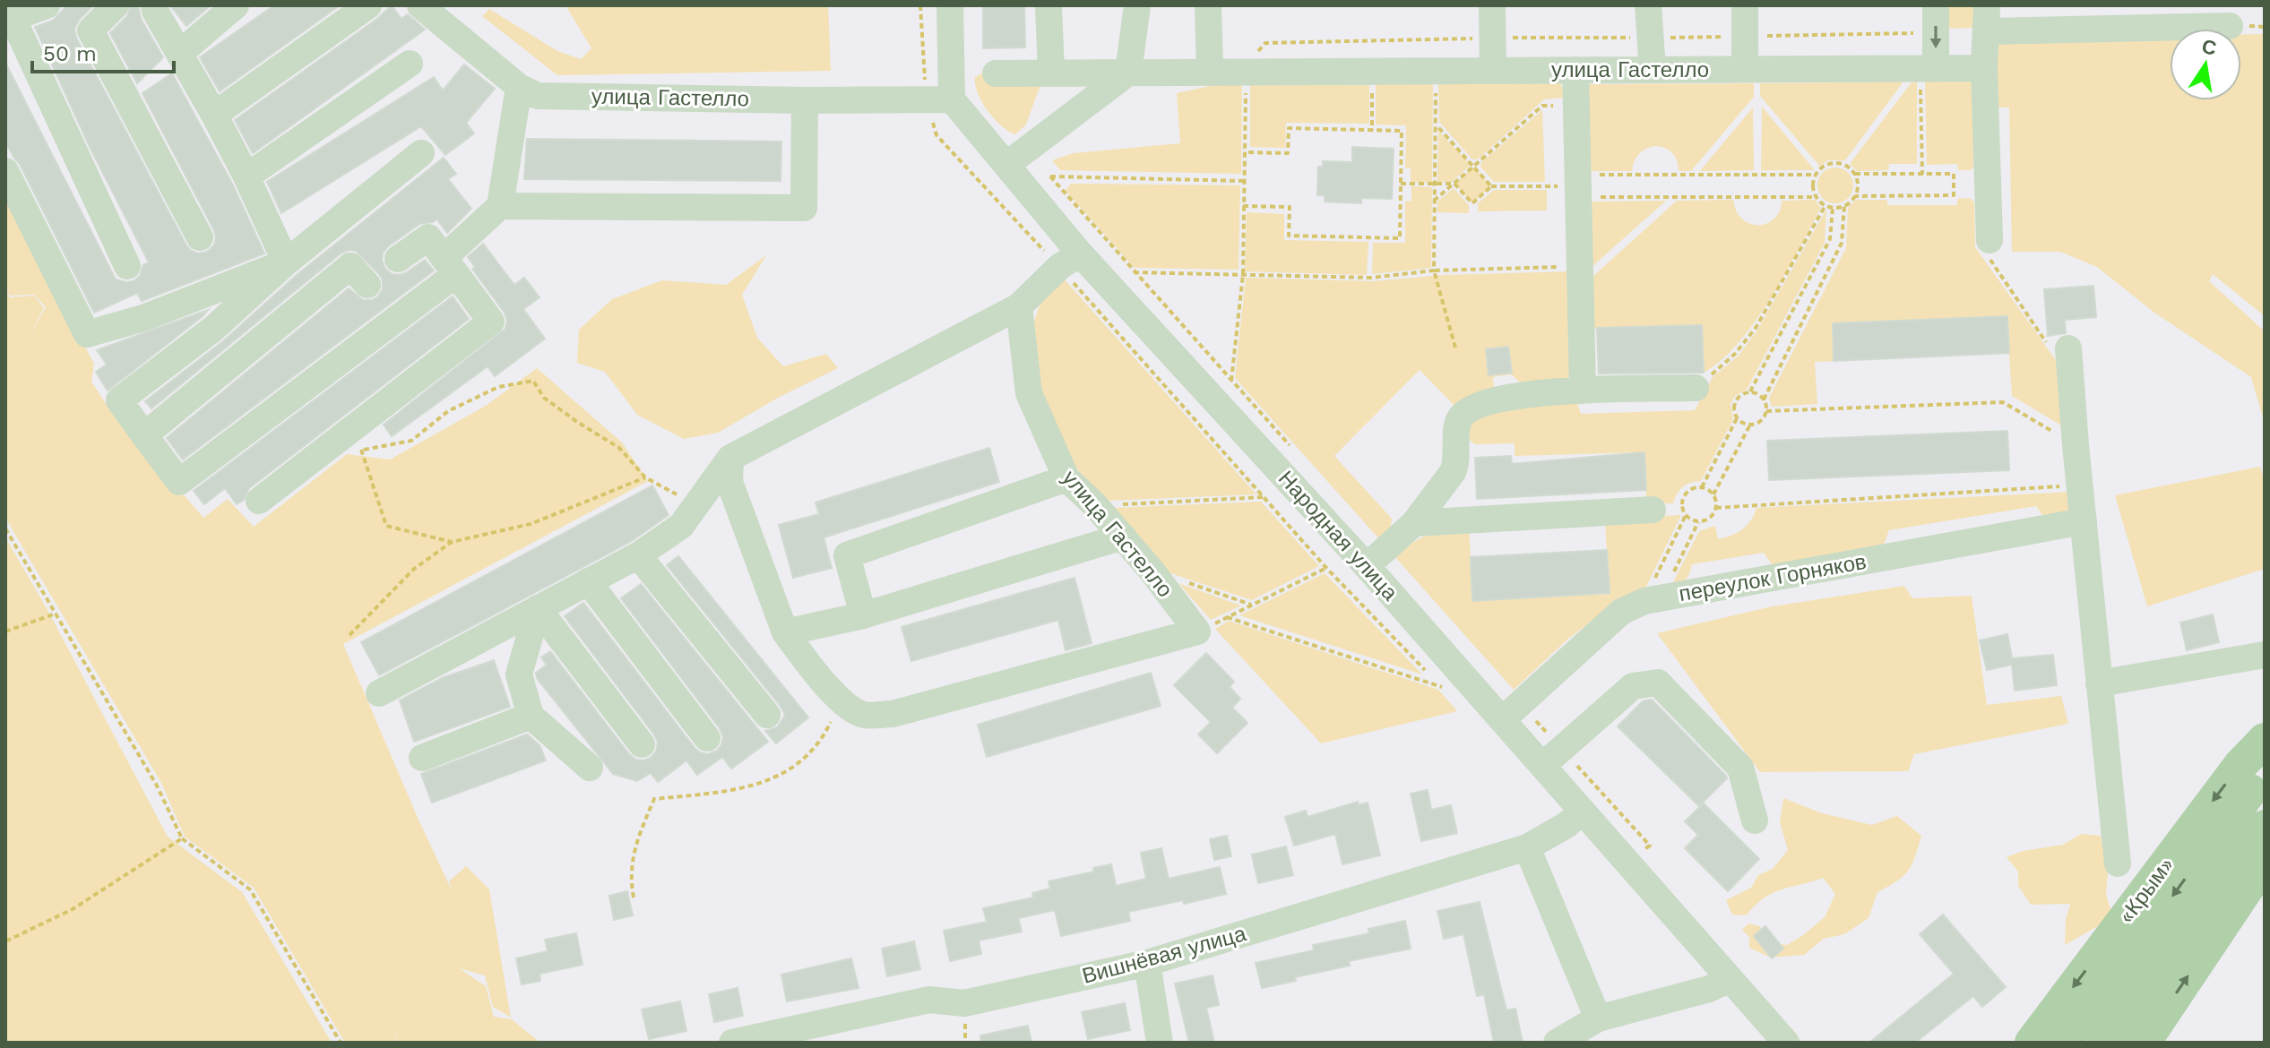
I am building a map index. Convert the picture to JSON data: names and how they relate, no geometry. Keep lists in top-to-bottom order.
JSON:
{
  "streets": {
    "main road": ["«Крым»"],
    "street": [
      "улица Гастелло",
      "Народная улица",
      "переулок Горняков",
      "Вишнёвая улица"
    ]
  },
  "crossings": [
    ["улица Гастелло", "Народная улица"],
    ["Народная улица", "переулок Горняков"],
    ["Народная улица", "Вишнёвая улица"]
  ],
  "scale_bar": "50 m",
  "north": "top"
}
